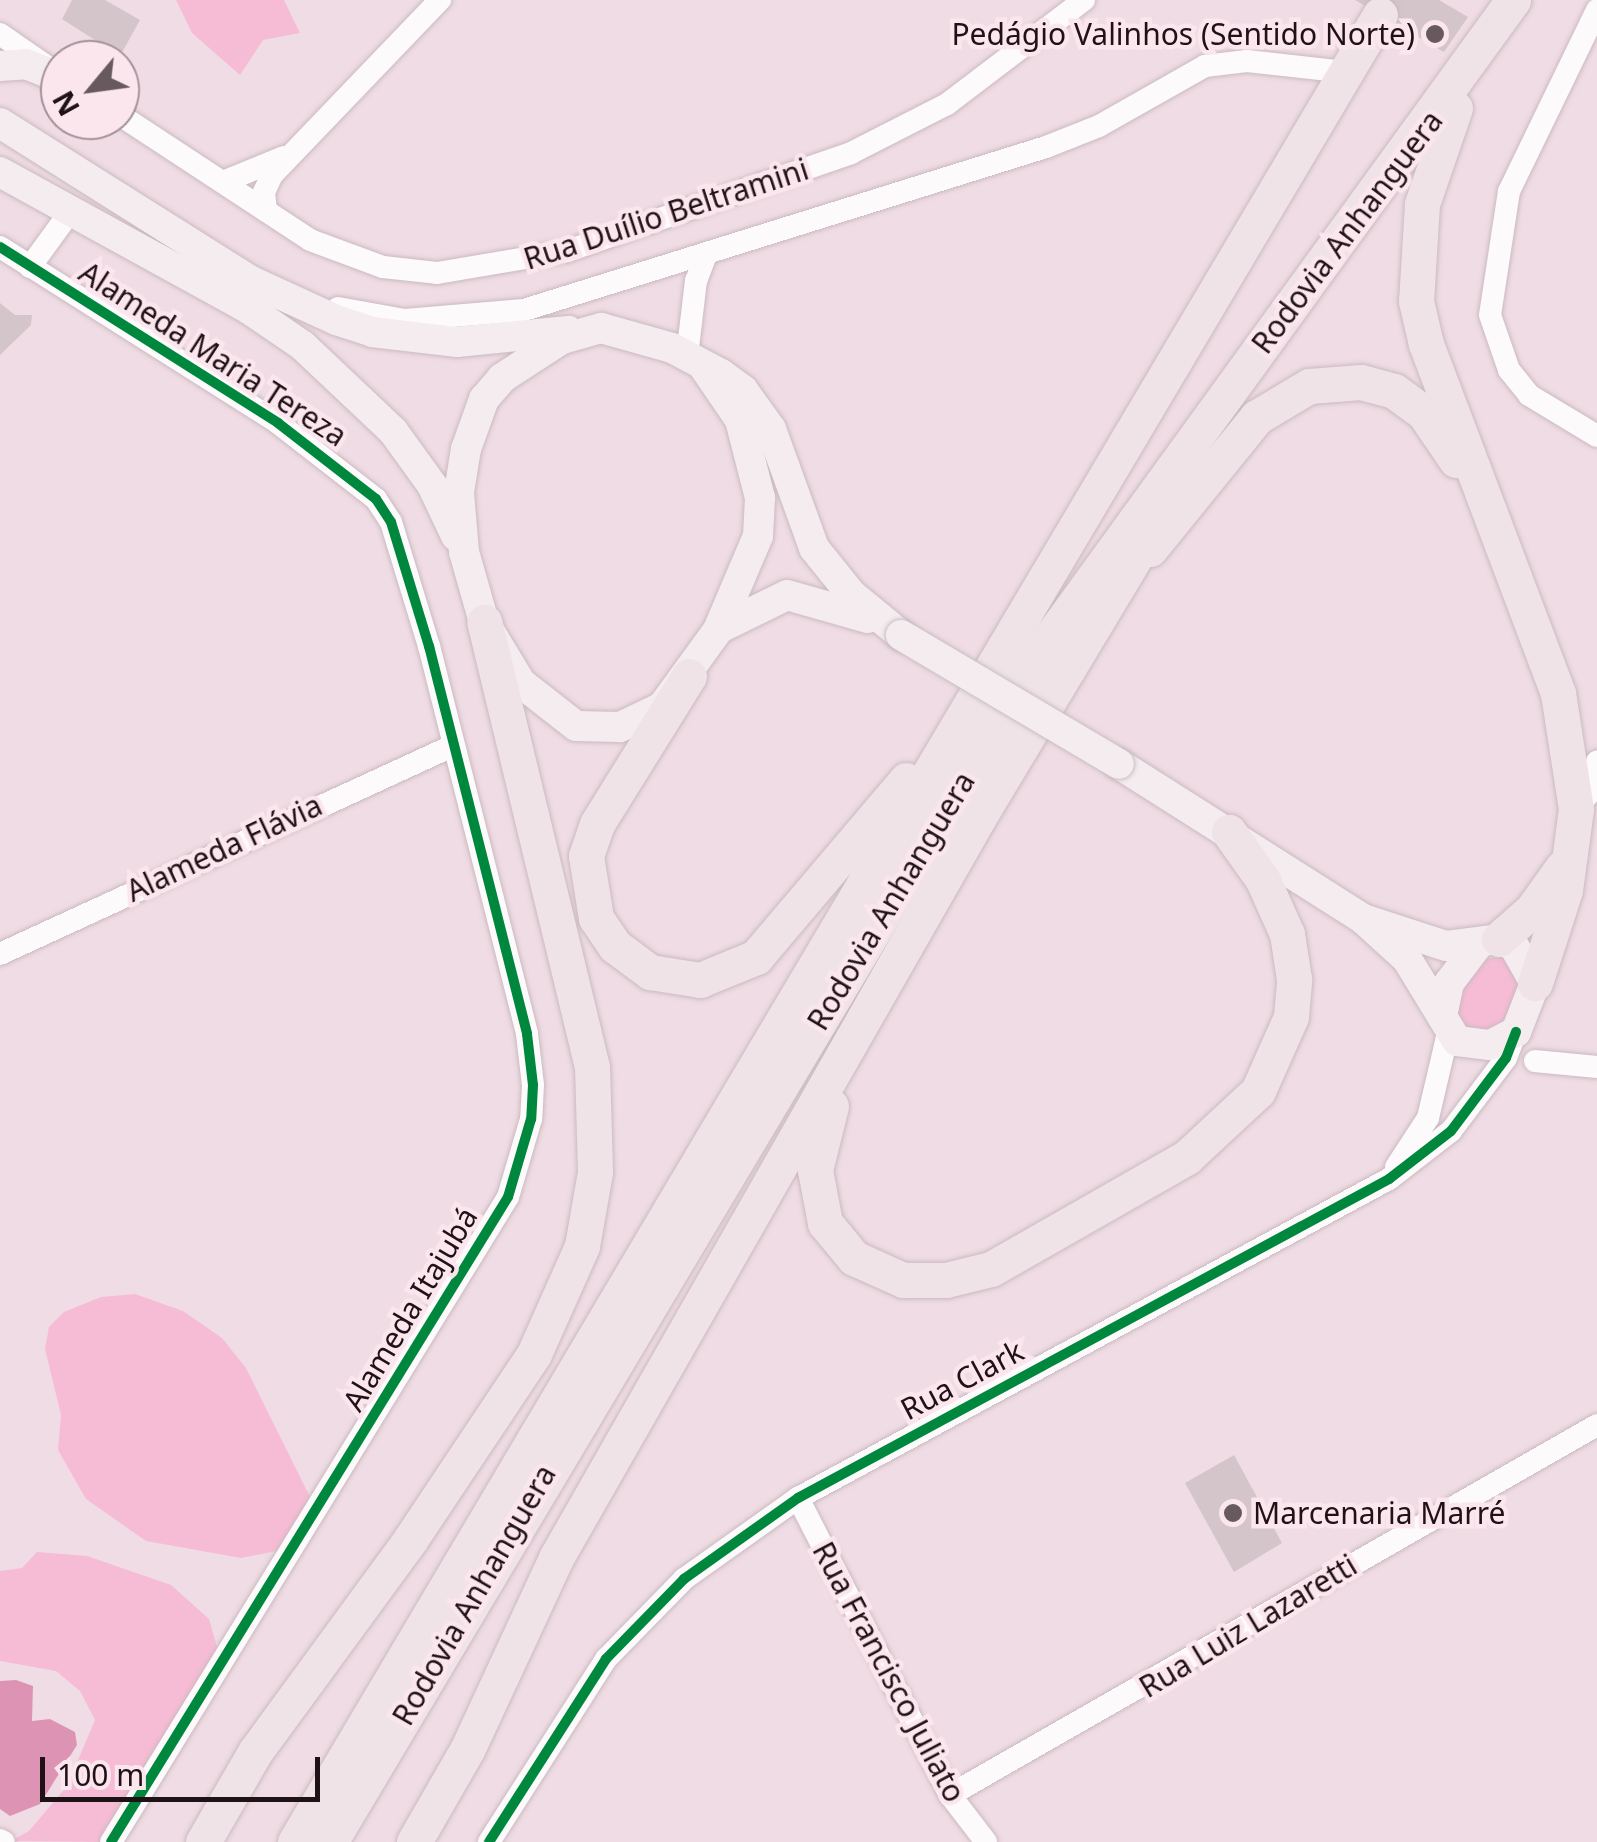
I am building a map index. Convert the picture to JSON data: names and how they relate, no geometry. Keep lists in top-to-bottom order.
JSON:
{
  "streets": {
    "highway": ["Rodovia Anhanguera"],
    "street": [
      "Rua Duílio Beltramini",
      "Alameda Maria Tereza",
      "Alameda Flávia",
      "Alameda Itajubá",
      "Rua Clark",
      "Rua Luiz Lazaretti",
      "Rua Francisco Juliato"
    ]
  },
  "crossings": [
    ["Alameda Maria Tereza", "Alameda Flávia"],
    ["Alameda Maria Tereza", "Alameda Itajubá"],
    ["Alameda Flávia", "Alameda Itajubá"],
    ["Rua Clark", "Rua Francisco Juliato"],
    ["Rua Luiz Lazaretti", "Rua Francisco Juliato"]
  ],
  "places": ["Pedágio Valinhos (Sentido Norte)", "Marcenaria Marré"],
  "scale_bar": "100 m",
  "north": "bottom left"
}
